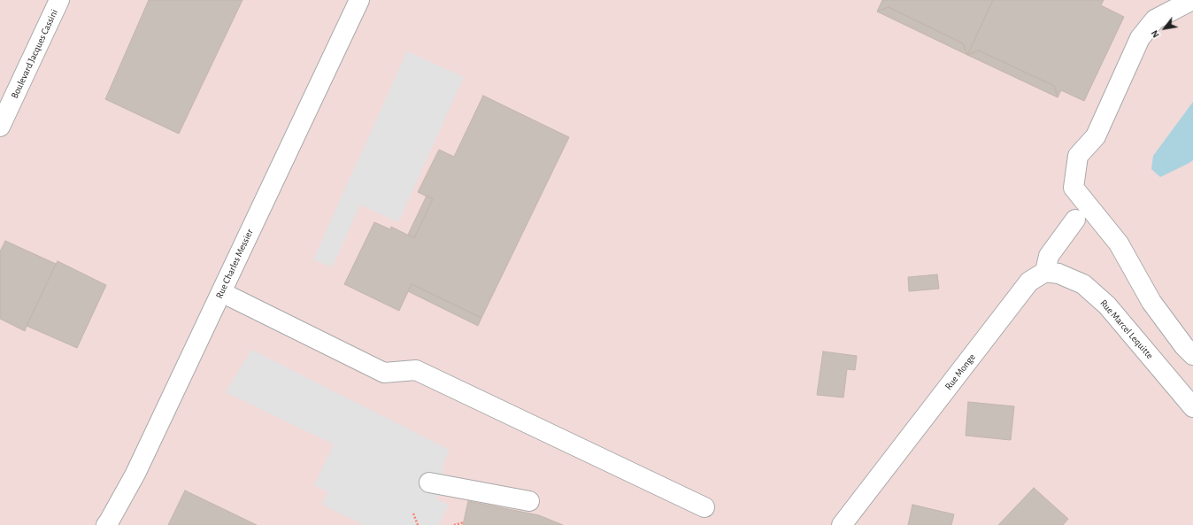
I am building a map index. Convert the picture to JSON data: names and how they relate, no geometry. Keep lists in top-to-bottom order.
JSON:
{
  "streets": {
    "street": [
      "Boulevard Jacques Cassini",
      "Rue Charles Messier",
      "Rue Marcel Lequitte",
      "Rue Monge"
    ]
  },
  "crossings": [
    ["Rue Marcel Lequitte", "Rue Monge"]
  ],
  "north": "bottom left"
}
